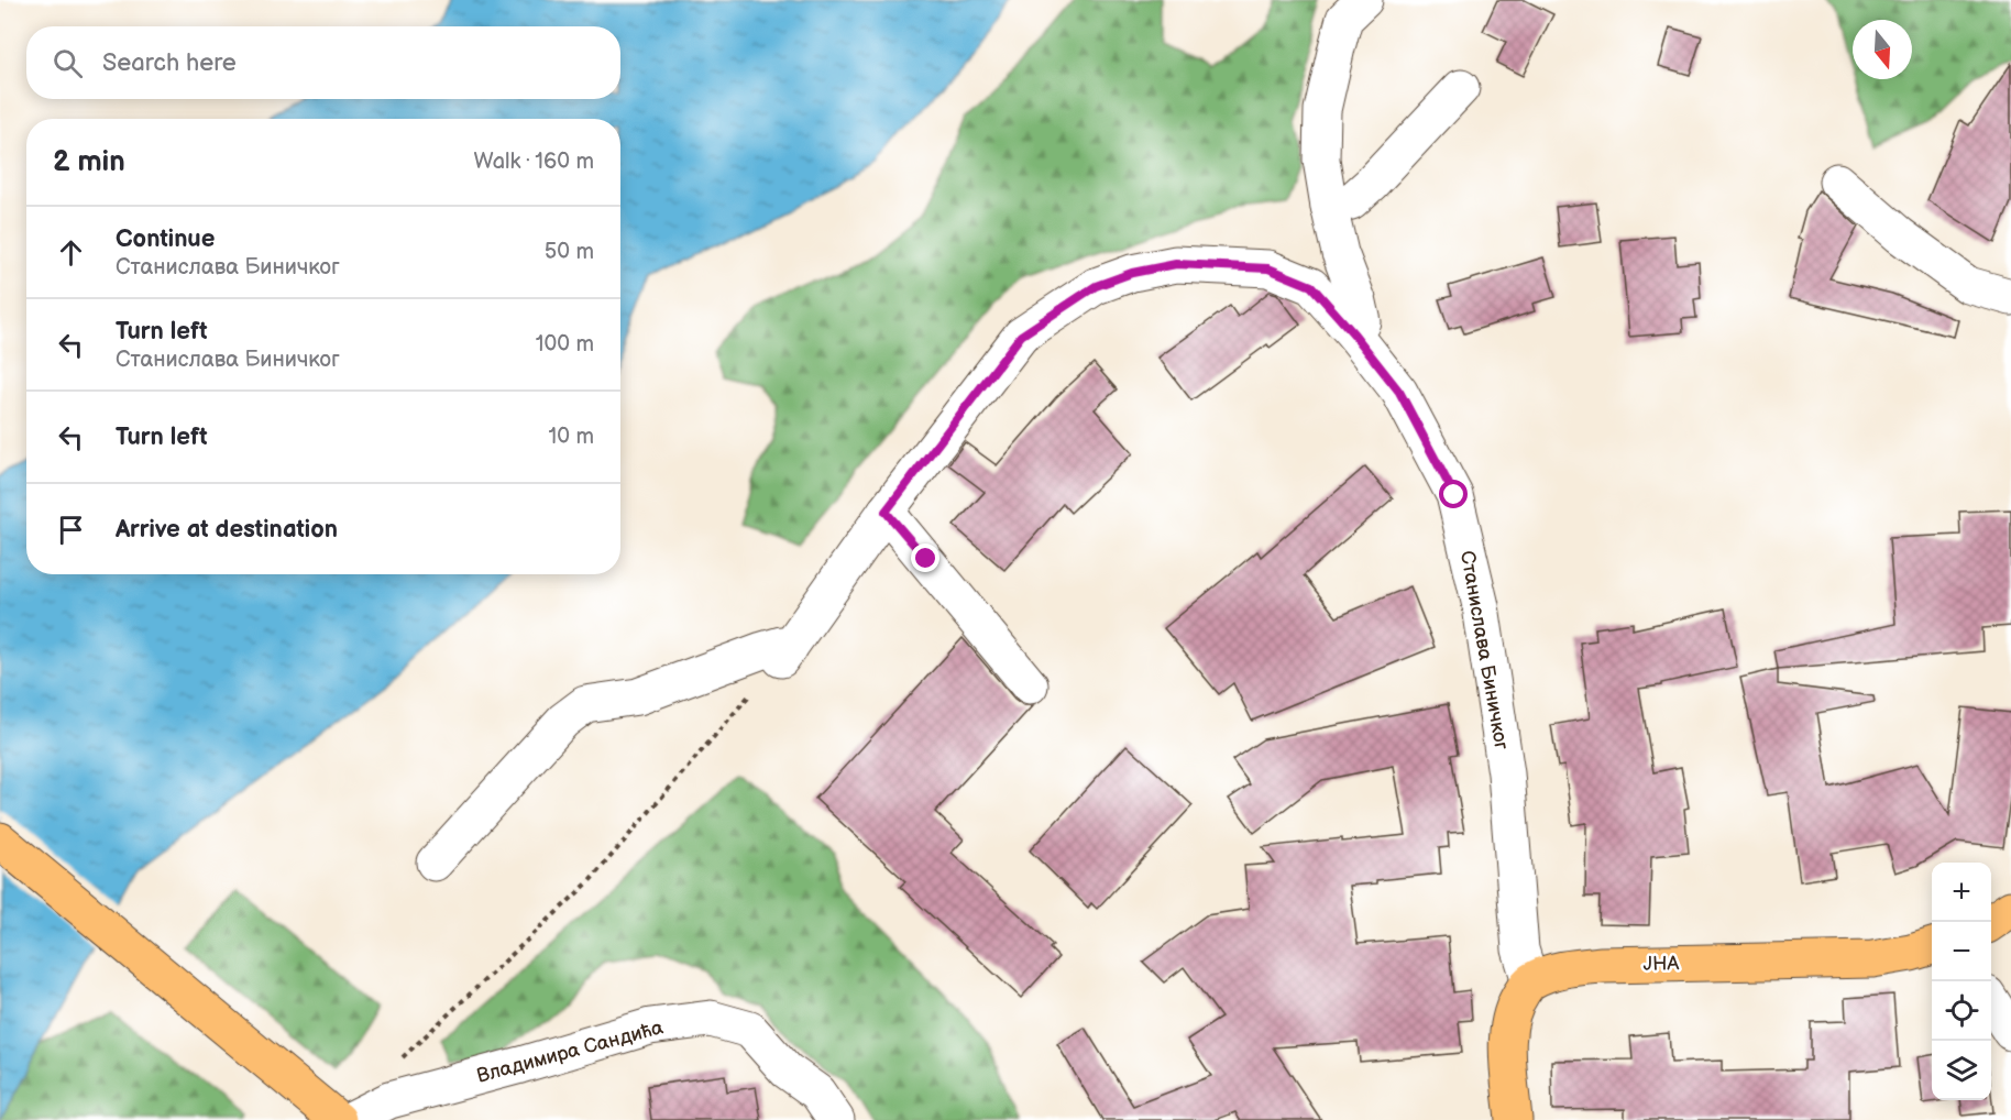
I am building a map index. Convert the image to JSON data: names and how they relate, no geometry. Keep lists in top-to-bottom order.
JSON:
{
  "streets": {
    "main road": ["ЈНА"],
    "street": ["Станислава Биничког", "Владимира Сандића"]
  },
  "crossings": [
    ["Станислава Биничког", "ЈНА"]
  ],
  "north": "bottom",
  "page": {
    "search": "Search here",
    "heading": ["2 min", "Walk · 160 m"],
    "list": [
      ["Continue", "Станислава Биничког", "50 m"],
      ["Turn left", "Станислава Биничког", "100 m"],
      ["Turn left", "10 m"],
      "Arrive at destination"
    ],
    "map_buttons": ["+", "−"]
  }
}
